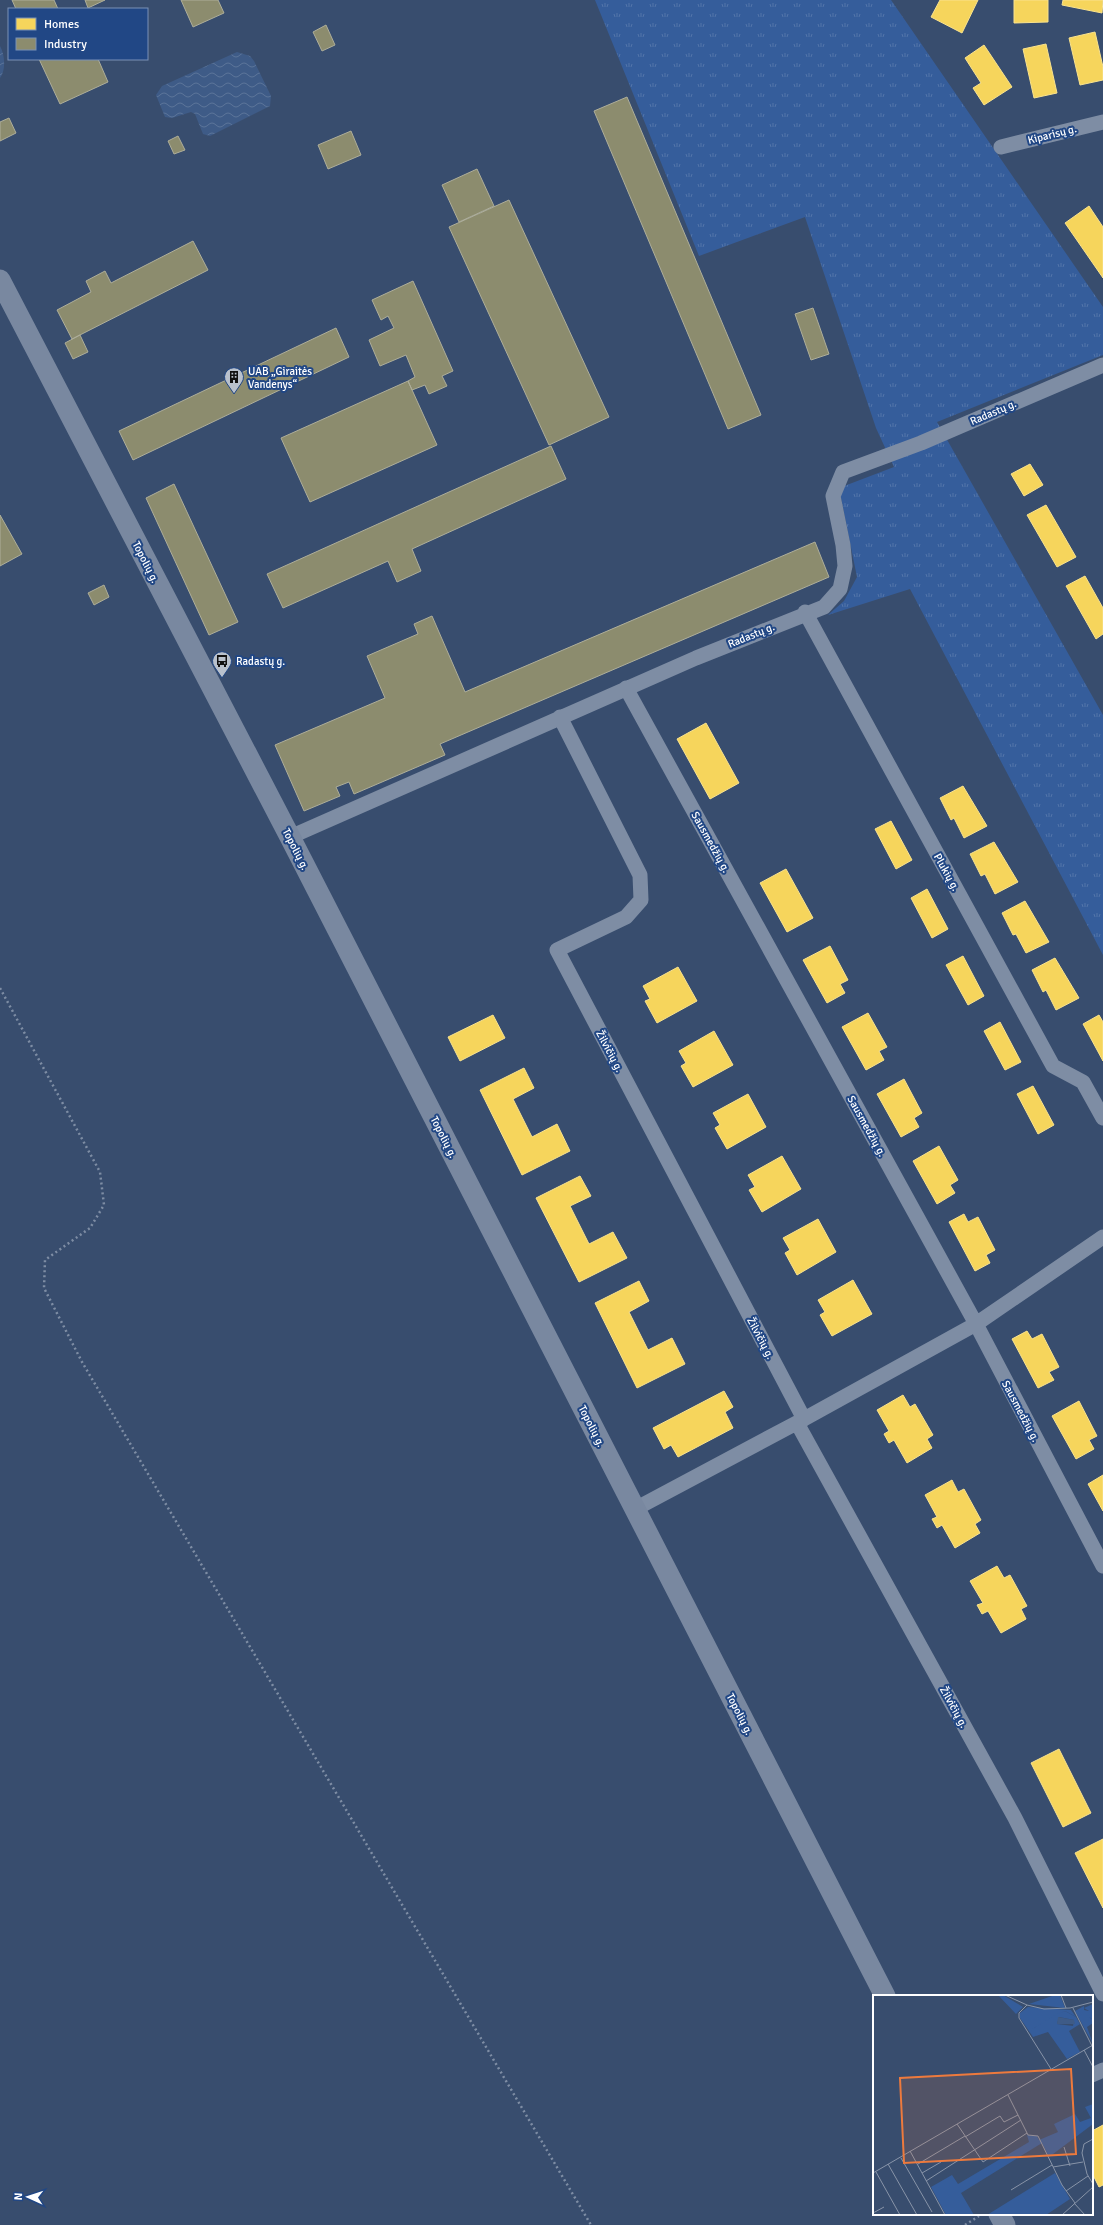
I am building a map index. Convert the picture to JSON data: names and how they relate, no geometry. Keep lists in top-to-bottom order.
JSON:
{
  "streets": {
    "street": [
      "Kiparisų g.",
      "Radastų g.",
      "Topolių g.",
      "Sausmedžių g.",
      "Plukių g.",
      "Žilvičių g."
    ]
  },
  "crossings": [
    ["Radastų g.", "Topolių g."],
    ["Radastų g.", "Sausmedžių g."],
    ["Radastų g.", "Plukių g."],
    ["Radastų g.", "Žilvičių g."]
  ],
  "places": {
    "building": ["UAB „Giraitės Vandenys“"],
    "bus stop": ["Radastų g."]
  },
  "legend": ["Homes", "Industry"],
  "north": "left"
}
